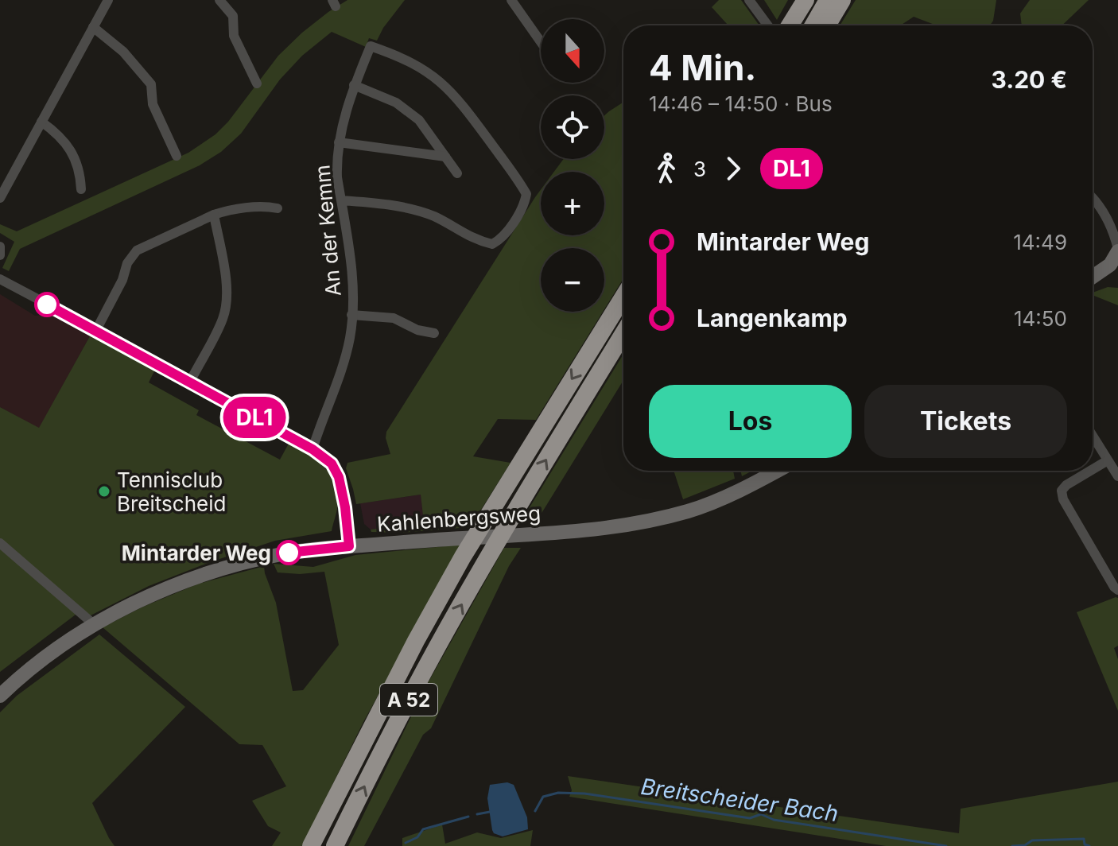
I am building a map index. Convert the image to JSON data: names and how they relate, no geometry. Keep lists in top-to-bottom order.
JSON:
{
  "streets": {
    "highway": ["A 52"],
    "street": ["An der Kemm", "Kahlenbergsweg"]
  },
  "water": ["Breitscheider Bach"],
  "places": ["Tennisclub Breitscheid", "Mintarder Weg"],
  "lines": ["bus line DL1"],
  "north": "bottom",
  "page": {
    "on_map": "DL1",
    "map_buttons": ["+", "−"],
    "heading": ["4 Min.", "14:46 – 14:50 · Bus", "3.20 €"],
    "legs": ["3", "DL1"],
    "list": [
      {
        "name": "Mintarder Weg",
        "value": "14:49"
      },
      {
        "name": "Langenkamp",
        "value": "14:50"
      }
    ],
    "buttons": ["Los", "Tickets"]
  }
}
